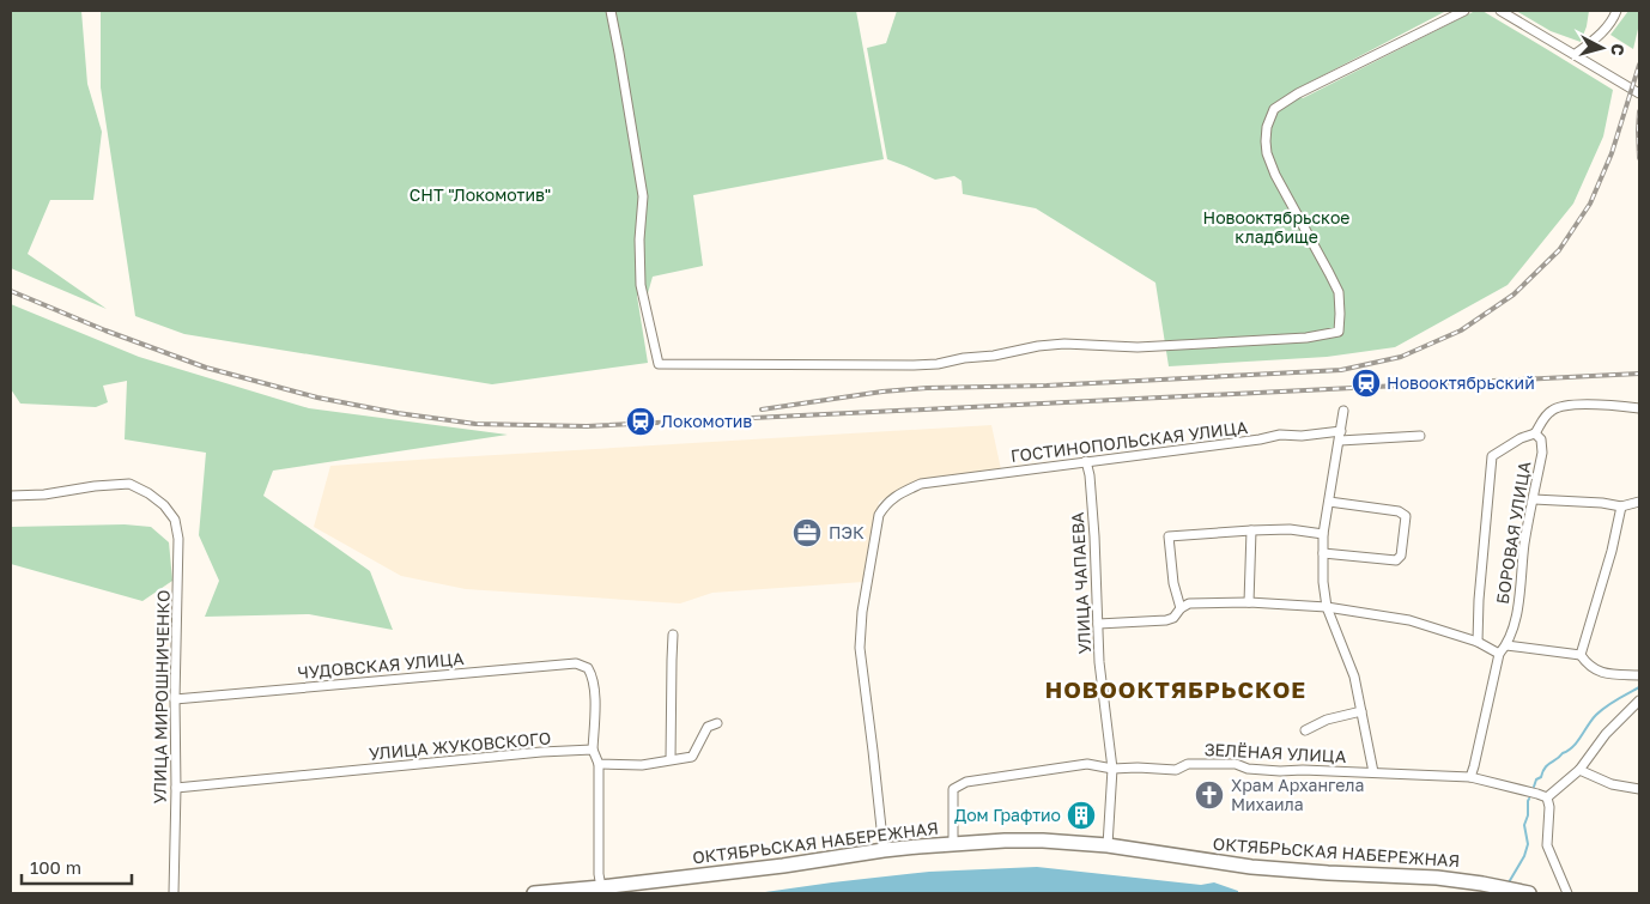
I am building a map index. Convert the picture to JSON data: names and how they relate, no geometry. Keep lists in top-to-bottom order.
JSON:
{
  "streets": {
    "main road": ["ОКТЯБРЬСКАЯ НАБЕРЕЖНАЯ"],
    "street": [
      "ГОСТИНОПОЛЬСКАЯ УЛИЦА",
      "БОРОВАЯ УЛИЦА",
      "УЛИЦА ЧАПАЕВА",
      "ЧУДОВСКАЯ УЛИЦА",
      "УЛИЦА МИРОШНИЧЕНКО",
      "УЛИЦА ЖУКОВСКОГО",
      "ЗЕЛЁНАЯ УЛИЦА"
    ]
  },
  "crossings": [
    ["ГОСТИНОПОЛЬСКАЯ УЛИЦА", "УЛИЦА ЧАПАЕВА"],
    ["ГОСТИНОПОЛЬСКАЯ УЛИЦА", "ОКТЯБРЬСКАЯ НАБЕРЕЖНАЯ"],
    ["УЛИЦА ЧАПАЕВА", "ЗЕЛЁНАЯ УЛИЦА"],
    ["УЛИЦА ЧАПАЕВА", "ОКТЯБРЬСКАЯ НАБЕРЕЖНАЯ"],
    ["ЧУДОВСКАЯ УЛИЦА", "УЛИЦА МИРОШНИЧЕНКО"],
    ["ЧУДОВСКАЯ УЛИЦА", "УЛИЦА ЖУКОВСКОГО"],
    ["УЛИЦА МИРОШНИЧЕНКО", "УЛИЦА ЖУКОВСКОГО"],
    ["ЗЕЛЁНАЯ УЛИЦА", "ОКТЯБРЬСКАЯ НАБЕРЕЖНАЯ"]
  ],
  "districts": ["НОВООКТЯБРЬСКОЕ"],
  "parks": ["СНТ \"Локомотив\"", "Новооктябрьское кладбище"],
  "places": {
    "station": ["Новооктябрьский", "Локомотив"],
    "office": ["ПЭК"],
    "church": ["Храм Архангела Михаила"],
    "building": ["Дом Графтио"]
  },
  "scale_bar": "100 m",
  "north": "right"
}
